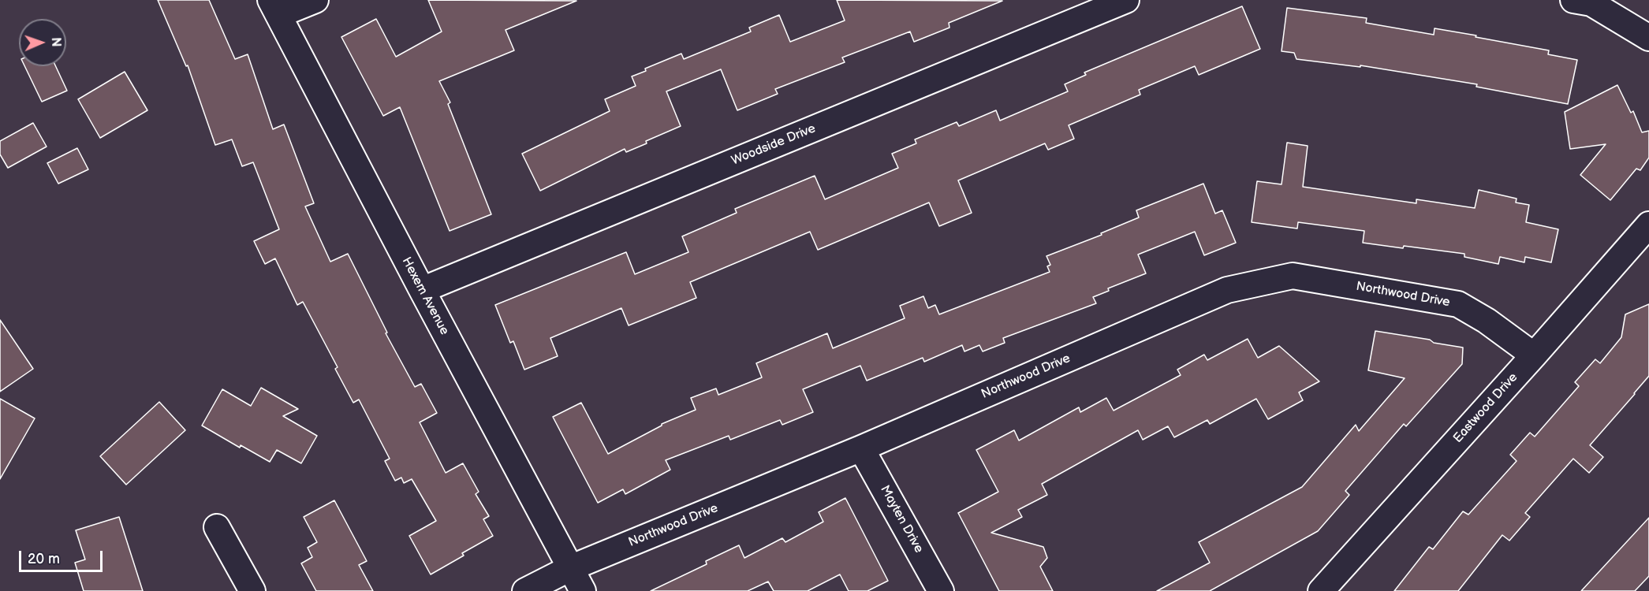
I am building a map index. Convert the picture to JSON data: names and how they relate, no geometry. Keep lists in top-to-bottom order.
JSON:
{
  "streets": {
    "street": [
      "Woodside Drive",
      "Northwood Drive",
      "Hexem Avenue",
      "Eastwood Drive",
      "Mayten Drive"
    ]
  },
  "crossings": [
    ["Woodside Drive", "Hexem Avenue"],
    ["Northwood Drive", "Hexem Avenue"],
    ["Northwood Drive", "Eastwood Drive"],
    ["Northwood Drive", "Mayten Drive"]
  ],
  "scale_bar": "20 m",
  "north": "right"
}
